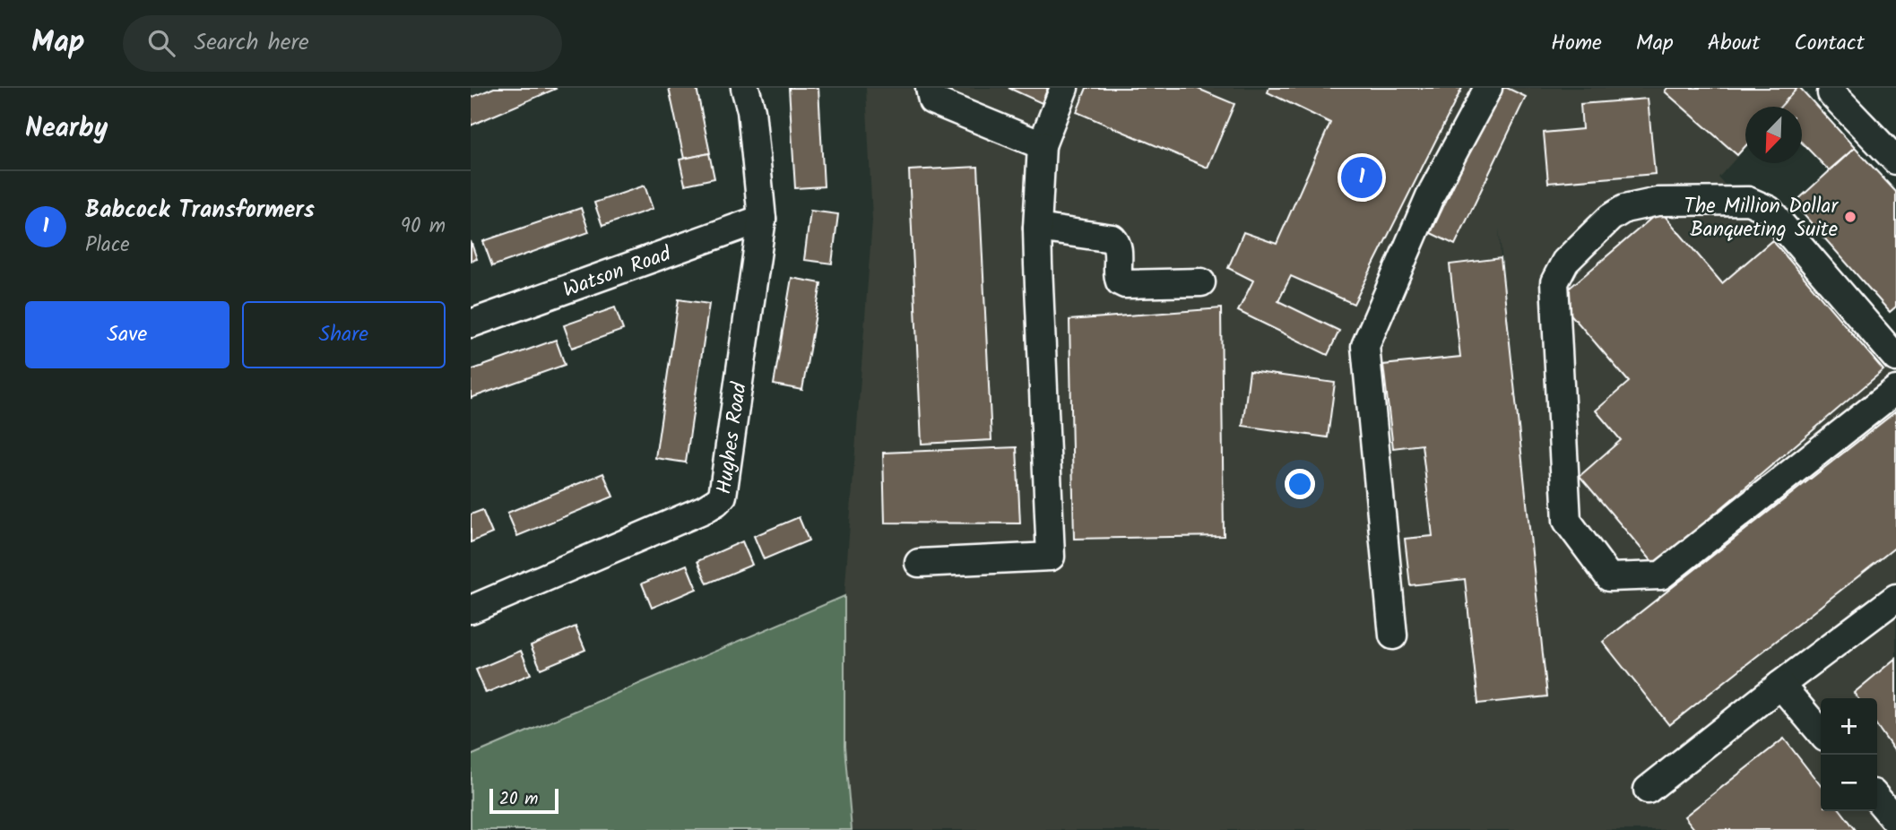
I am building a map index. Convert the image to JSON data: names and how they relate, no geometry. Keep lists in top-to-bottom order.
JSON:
{
  "streets": {
    "street": ["Watson Road", "Hughes Road"]
  },
  "crossings": [
    ["Watson Road", "Hughes Road"]
  ],
  "places": ["The Million Dollar Banqueting Suite"],
  "scale_bar": "20 m",
  "north": "bottom left",
  "page": {
    "header": "Map",
    "search": "Search here",
    "nav": [
      "Home",
      "Map",
      "About",
      "Contact"
    ],
    "heading": "Nearby",
    "pins": "1",
    "list": [
      {
        "mark": "1",
        "name": "Babcock Transformers",
        "note": "Place",
        "value": "90 m"
      }
    ],
    "buttons": ["Save", "Share"],
    "map_buttons": ["+", "−"],
    "scale": "20 m"
  }
}
